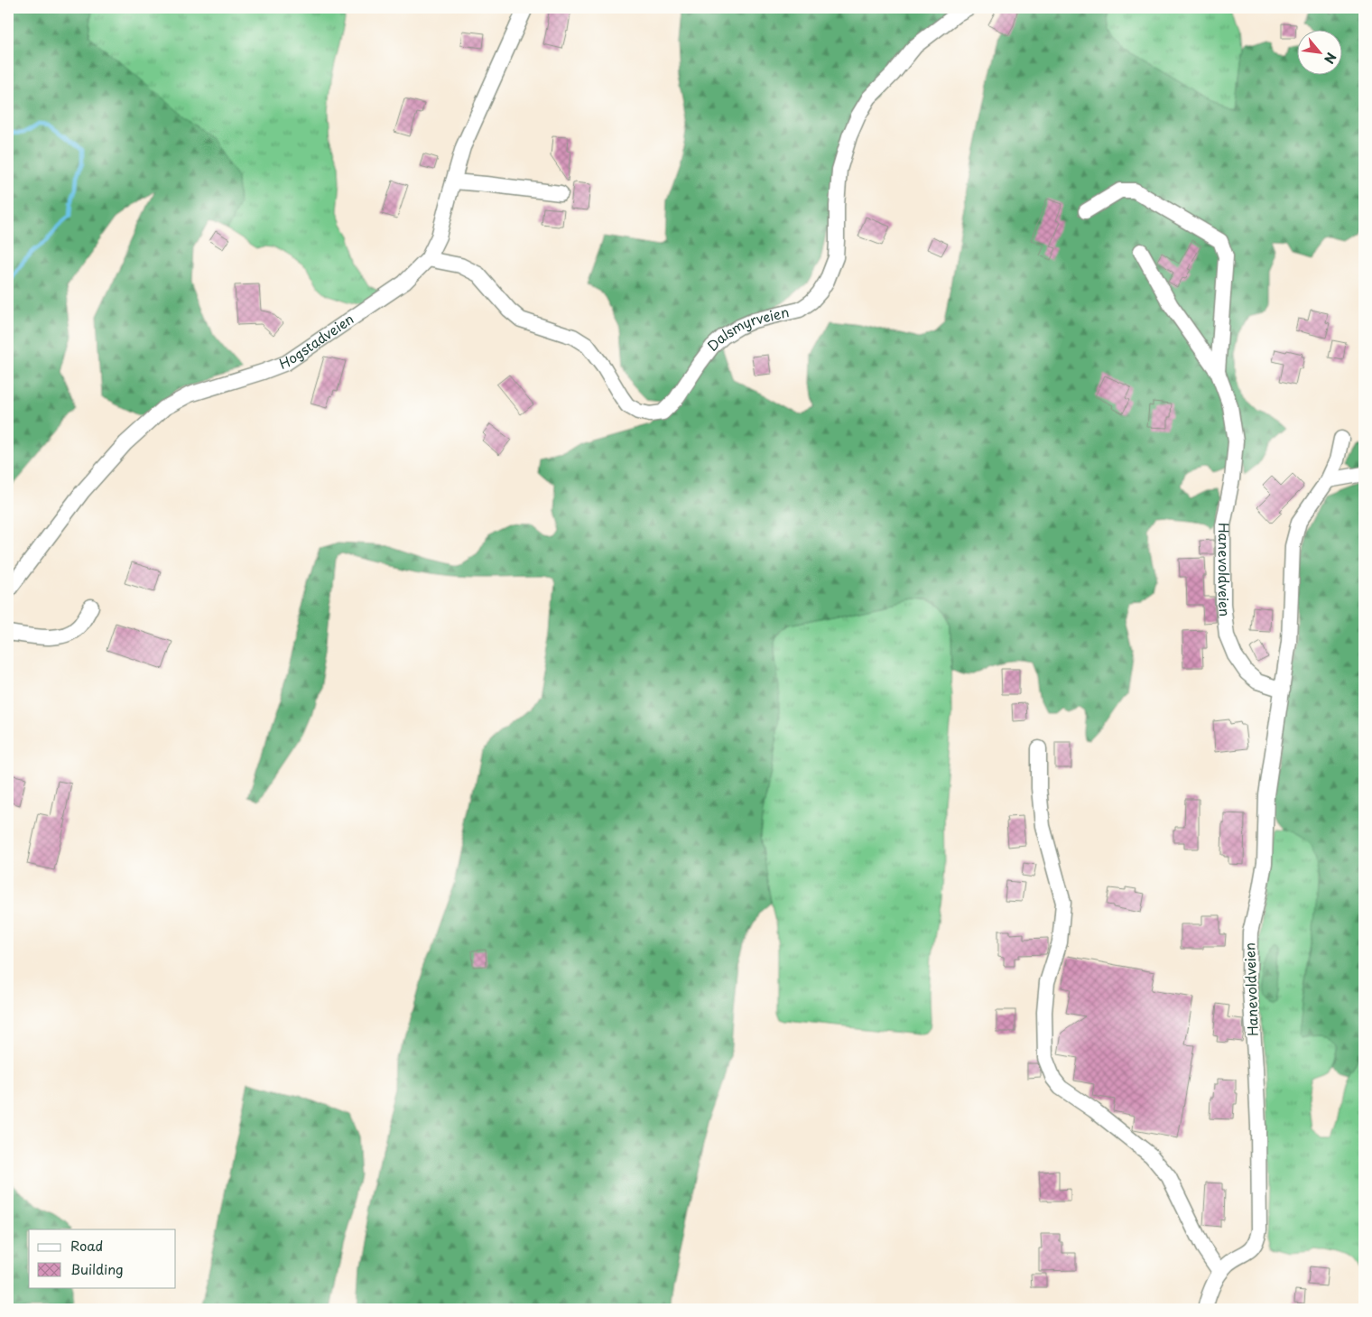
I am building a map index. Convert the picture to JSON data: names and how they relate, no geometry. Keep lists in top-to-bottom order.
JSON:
{
  "streets": {
    "street": ["Dalsmyrveien", "Hogstadveien", "Hanevoldveien"]
  },
  "crossings": [
    ["Dalsmyrveien", "Hogstadveien"]
  ],
  "legend": ["Road", "Building"],
  "north": "bottom right"
}
